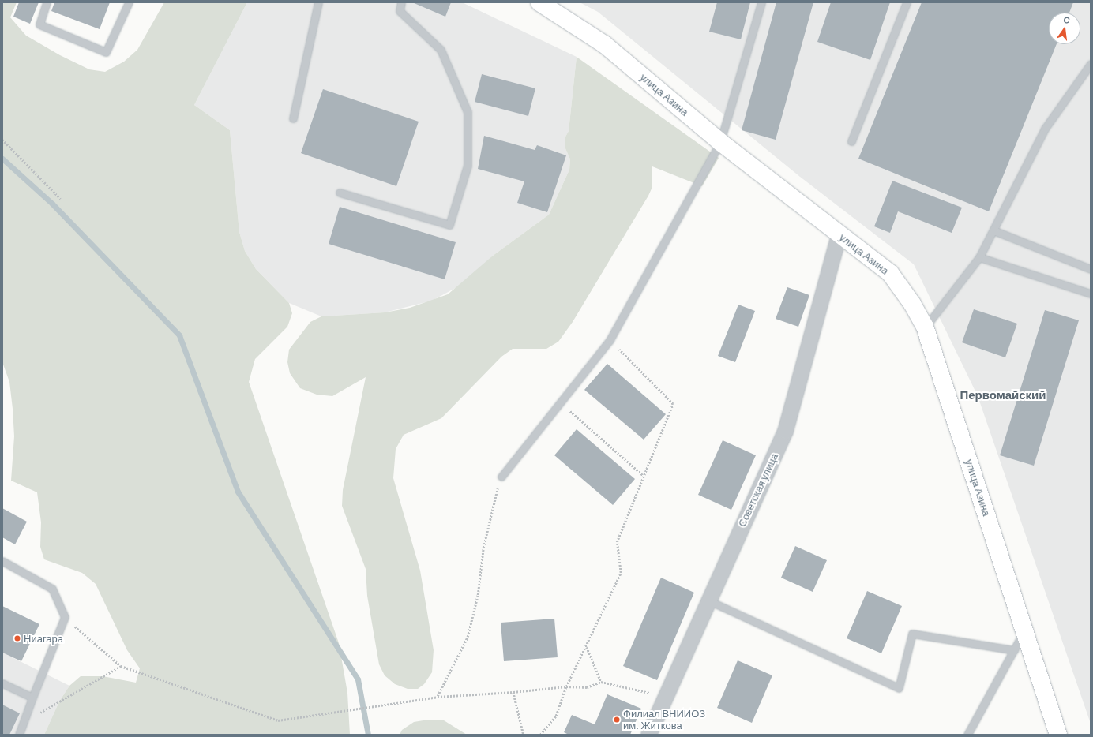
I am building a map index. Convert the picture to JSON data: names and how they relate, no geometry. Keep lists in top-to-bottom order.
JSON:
{
  "streets": {
    "street": ["улица Азина", "Советская улица"]
  },
  "crossings": [
    ["улица Азина", "Советская улица"]
  ],
  "districts": ["Первомайский"],
  "places": ["Ниагара", "Филиал ВНИИОЗ им. Житкова"],
  "north": "top"
}
